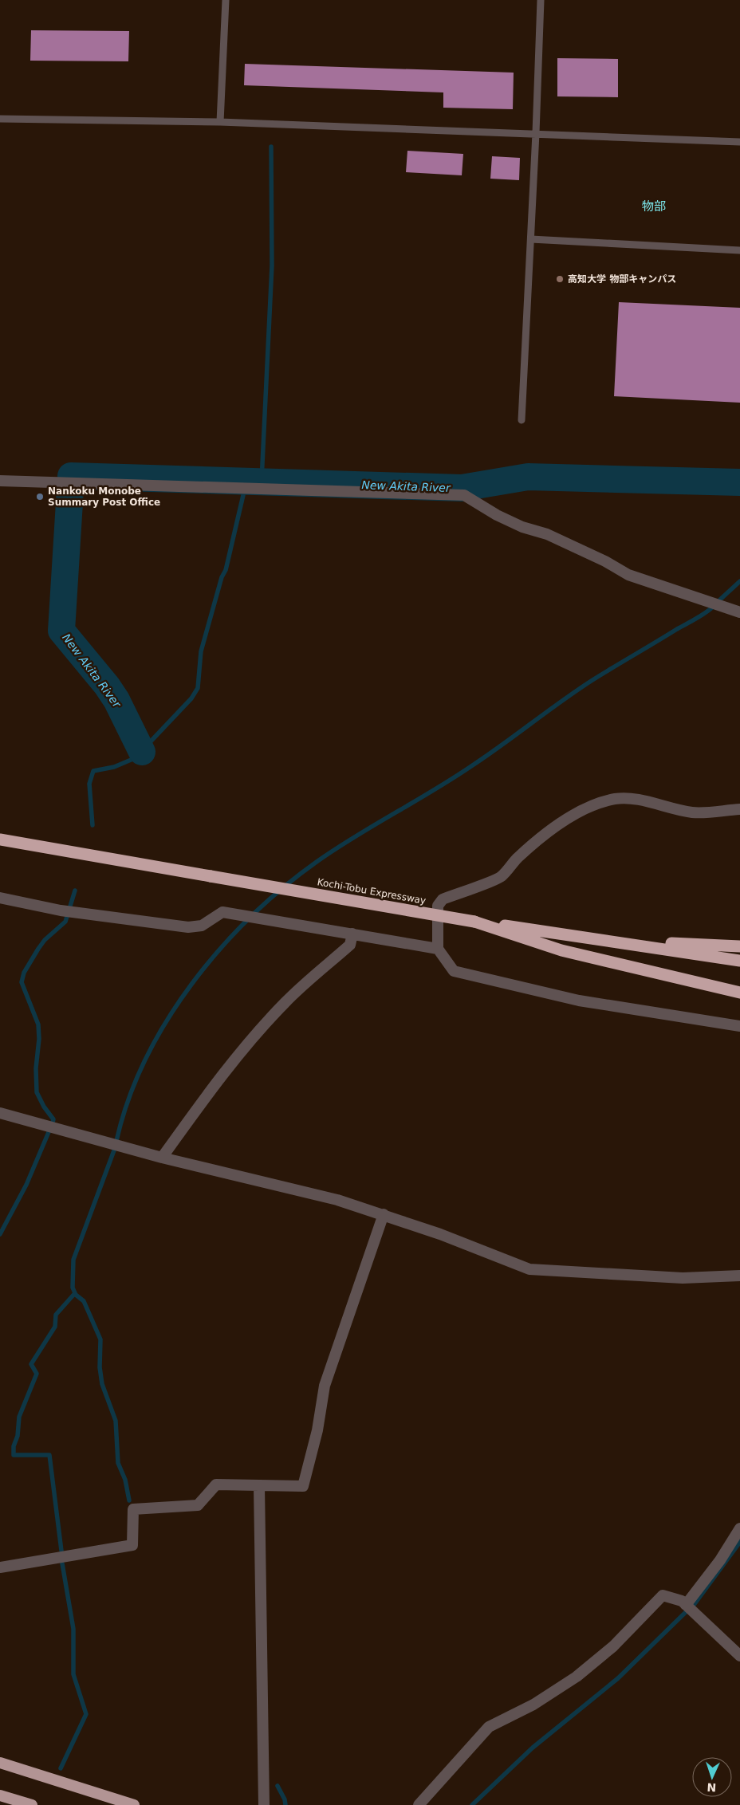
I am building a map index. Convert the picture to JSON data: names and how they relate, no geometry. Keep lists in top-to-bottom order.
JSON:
{
  "streets": {
    "highway": ["Kochi-Tobu Expressway"]
  },
  "districts": ["物部"],
  "water": ["New Akita River"],
  "places": ["高知大学 物部キャンパス", "Nankoku Monobe Summary Post Office"],
  "north": "bottom"
}
